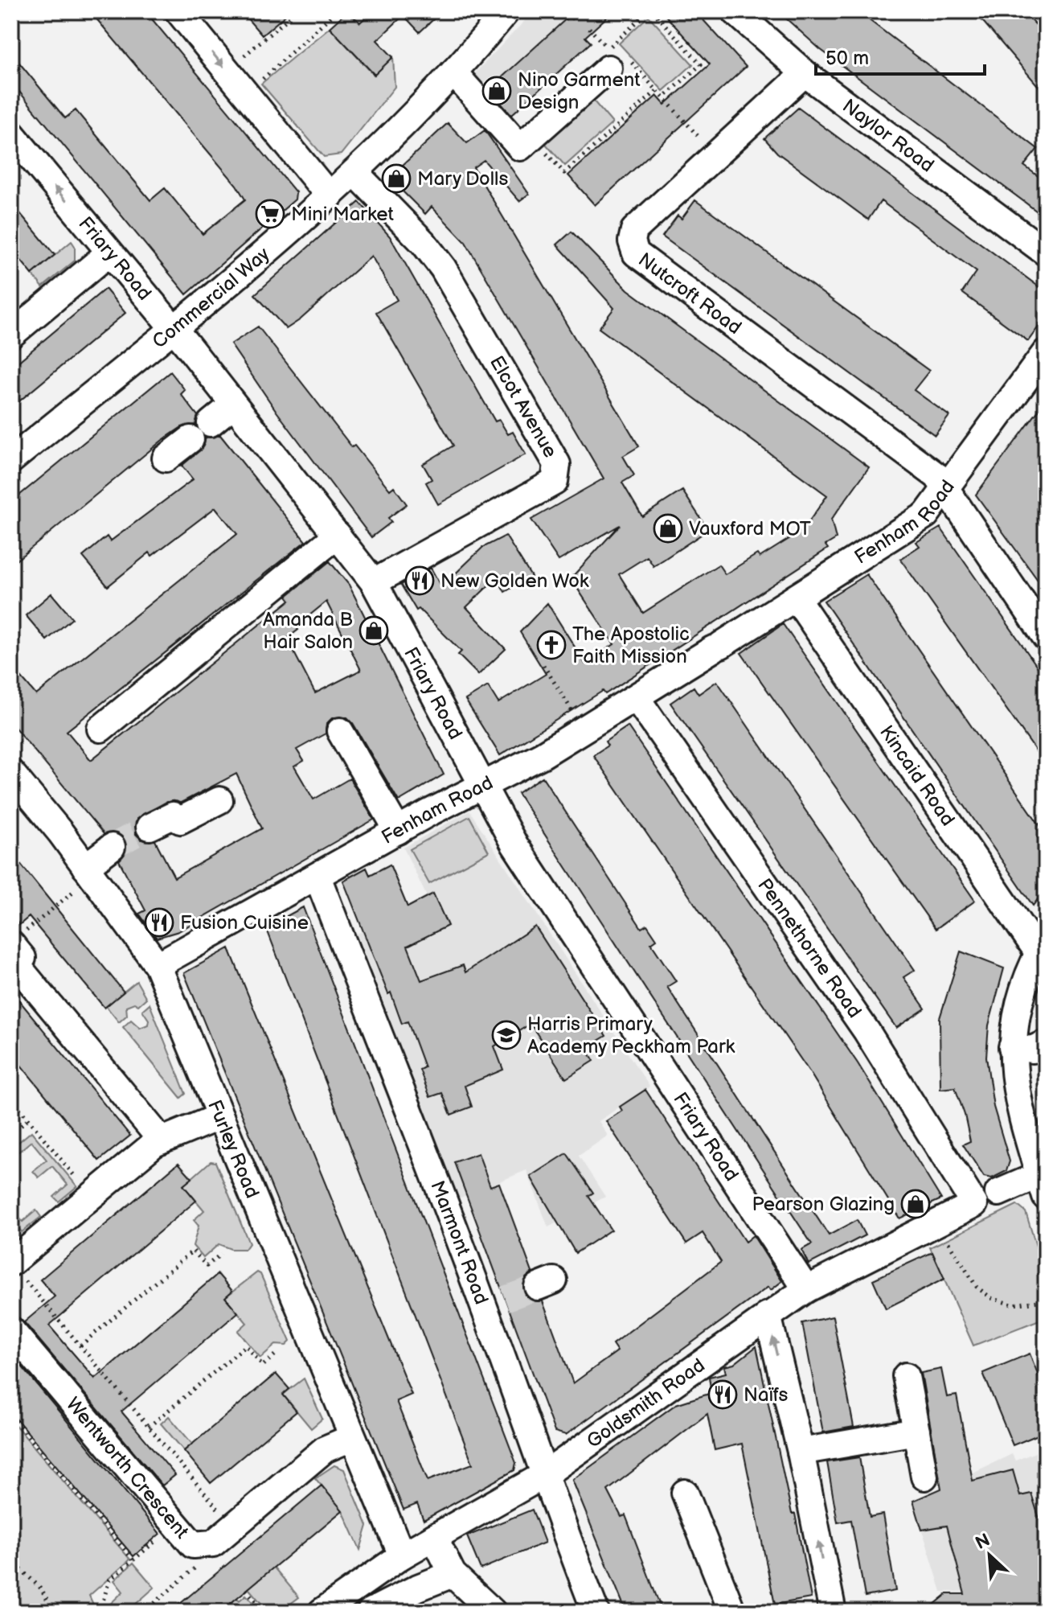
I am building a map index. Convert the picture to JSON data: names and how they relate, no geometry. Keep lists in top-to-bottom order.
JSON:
{
  "streets": {
    "street": [
      "Naylor Road",
      "Friary Road",
      "Nutcroft Road",
      "Commercial Way",
      "Elcot Avenue",
      "Fenham Road",
      "Kincaid Road",
      "Pennethorne Road",
      "Furley Road",
      "Marmont Road",
      "Goldsmith Road",
      "Wentworth Crescent"
    ]
  },
  "crossings": [
    ["Naylor Road", "Nutcroft Road"],
    ["Friary Road", "Commercial Way"],
    ["Friary Road", "Elcot Avenue"],
    ["Friary Road", "Fenham Road"],
    ["Friary Road", "Goldsmith Road"],
    ["Nutcroft Road", "Fenham Road"],
    ["Commercial Way", "Elcot Avenue"],
    ["Fenham Road", "Kincaid Road"],
    ["Fenham Road", "Pennethorne Road"],
    ["Fenham Road", "Furley Road"],
    ["Fenham Road", "Marmont Road"],
    ["Pennethorne Road", "Goldsmith Road"],
    ["Furley Road", "Goldsmith Road"],
    ["Furley Road", "Wentworth Crescent"],
    ["Marmont Road", "Goldsmith Road"]
  ],
  "places": {
    "shop": [
      "Nino Garment Design",
      "Mary Dolls",
      "Vauxford MOT",
      "Amanda B Hair Salon",
      "Pearson Glazing"
    ],
    "supermarket": ["Mini Market"],
    "restaurant": ["New Golden Wok", "Fusion Cuisine", "Naïfs"],
    "church": ["The Apostolic Faith Mission"],
    "school or university": ["Harris Primary Academy Peckham Park"]
  },
  "scale_bar": "50 m",
  "north": "top left"
}
